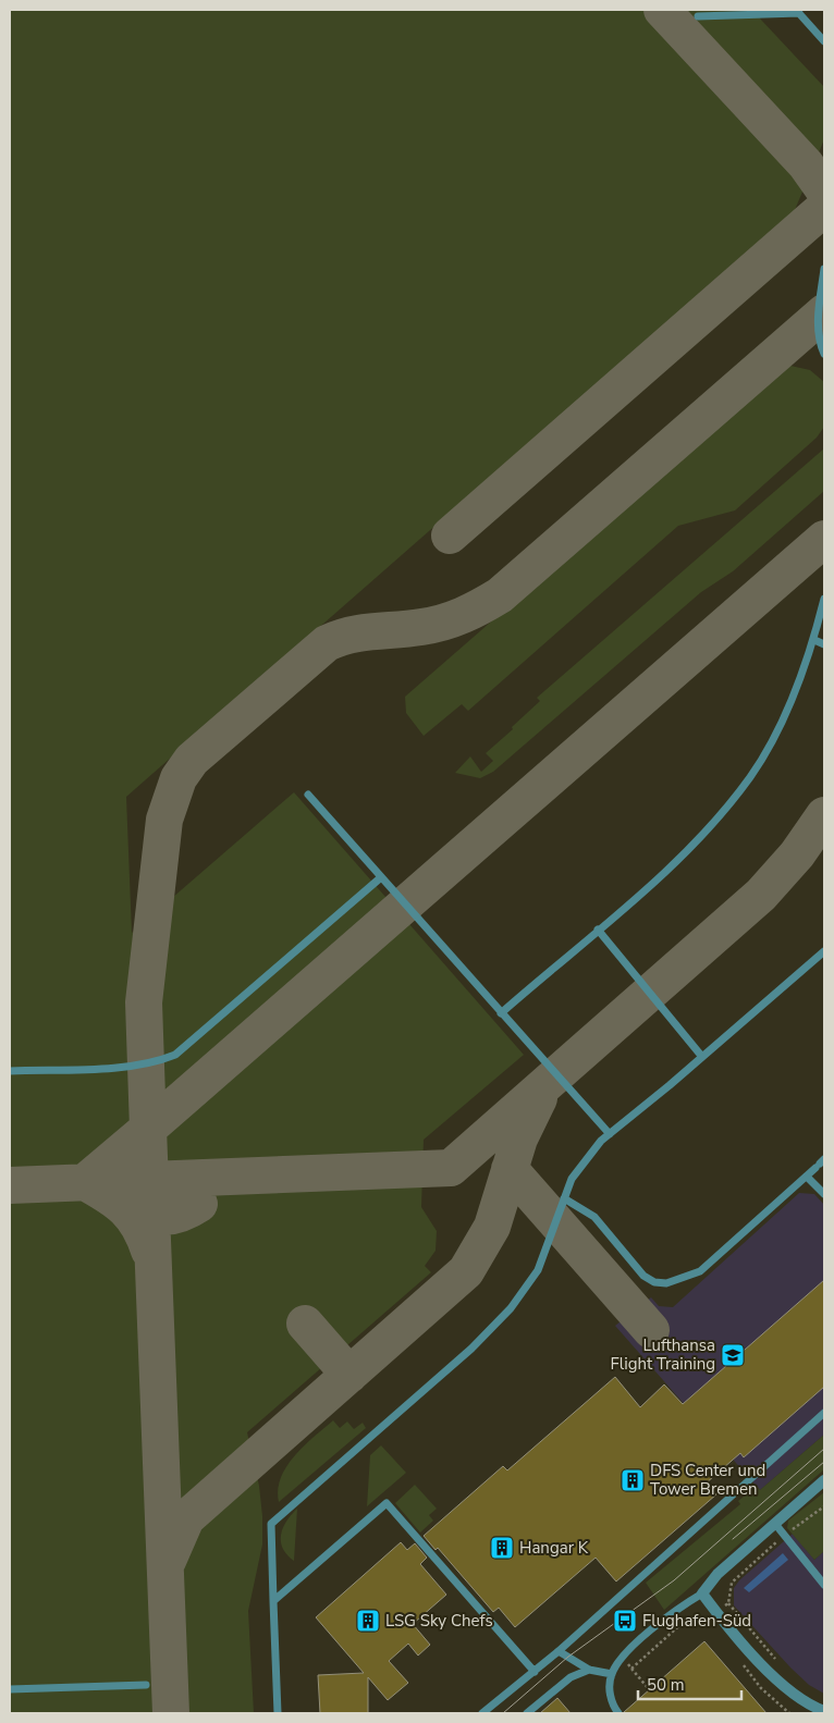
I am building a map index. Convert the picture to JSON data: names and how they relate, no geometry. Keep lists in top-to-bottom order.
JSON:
{
  "places": {
    "school or university": ["Lufthansa Flight Training"],
    "building": ["DFS Center und Tower Bremen", "Hangar K", "LSG Sky Chefs"],
    "bus stop": ["Flughafen-Süd"]
  },
  "scale_bar": "50 m"
}
